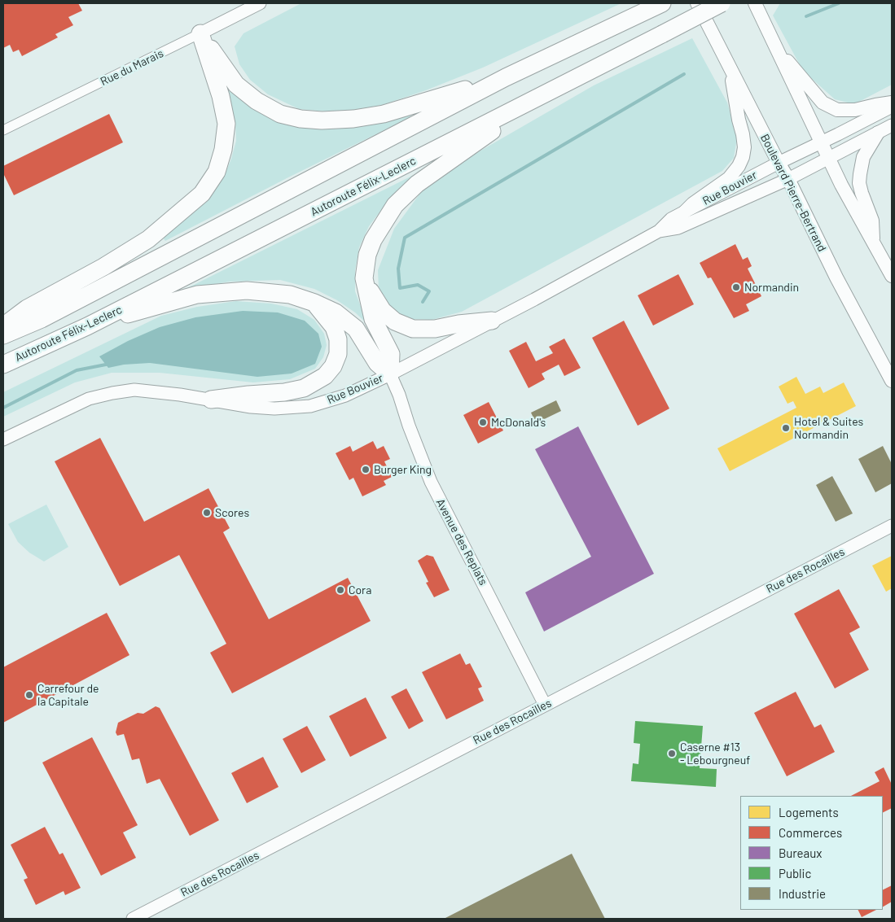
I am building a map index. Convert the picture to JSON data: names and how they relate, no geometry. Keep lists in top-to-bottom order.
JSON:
{
  "streets": {
    "highway": ["Autoroute Félix-Leclerc"],
    "main road": ["Boulevard Pierre-Bertrand"],
    "street": [
      "Rue du Marais",
      "Rue Bouvier",
      "Avenue des Replats",
      "Rue des Rocailles"
    ]
  },
  "crossings": [
    ["Rue Bouvier", "Boulevard Pierre-Bertrand"],
    ["Rue Bouvier", "Avenue des Replats"],
    ["Avenue des Replats", "Rue des Rocailles"]
  ],
  "places": [
    "Normandin",
    "McDonald's",
    "Hotel & Suites Normandin",
    "Burger King",
    "Scores",
    "Cora",
    "Carrefour de la Capitale",
    "Caserne #13 - Lebourgneuf"
  ],
  "legend": [
    "Logements",
    "Commerces",
    "Bureaux",
    "Public",
    "Industrie"
  ]
}
